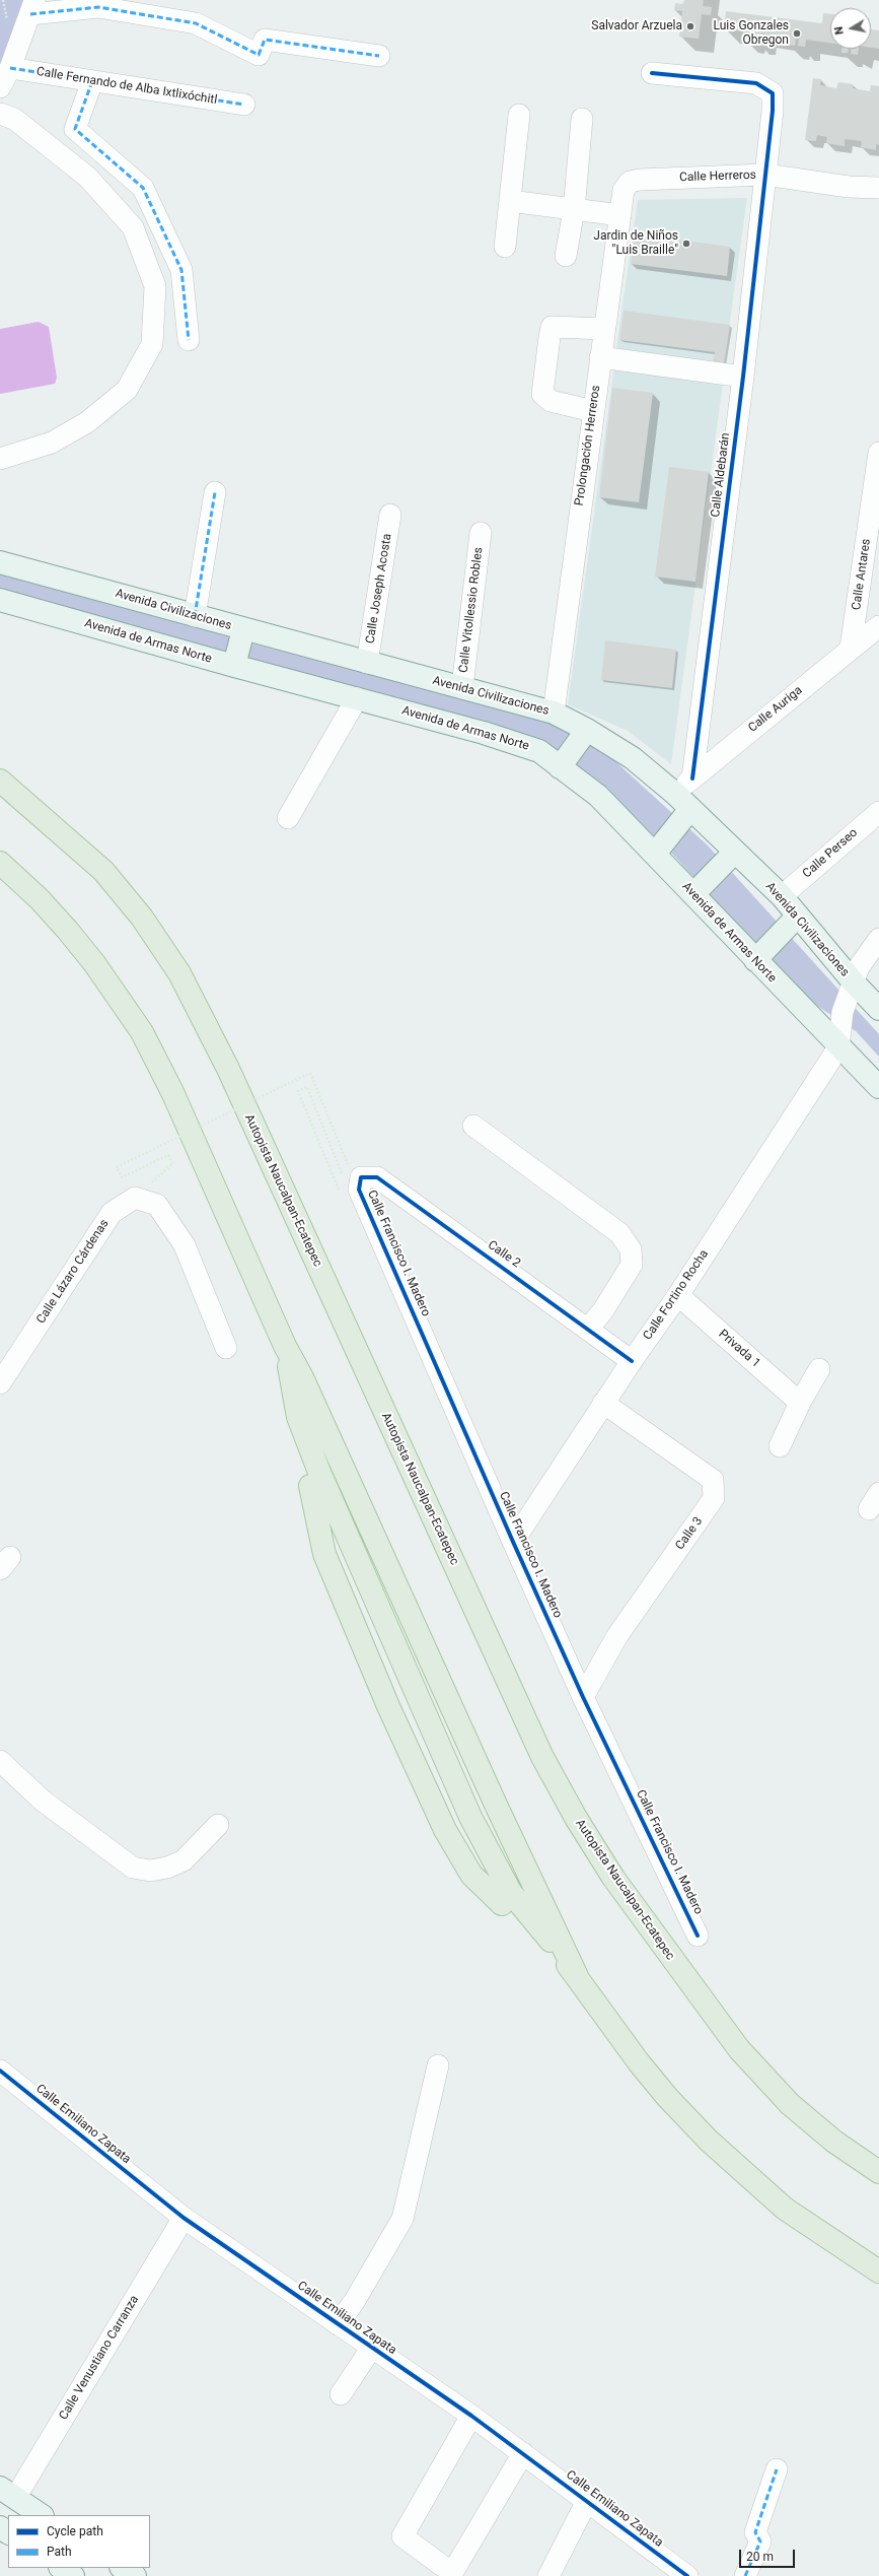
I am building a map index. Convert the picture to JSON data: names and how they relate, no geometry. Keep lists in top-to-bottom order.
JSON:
{
  "streets": {
    "highway": ["Autopista Naucalpan-Ecatepec"],
    "main road": ["Avenida Civilizaciones", "Avenida de Armas Norte"],
    "street": [
      "Calle Fernando de Alba Ixtlixóchitl",
      "Calle Herreros",
      "Prolongación Herreros",
      "Calle Aldebarán",
      "Calle Antares",
      "Calle Joseph Acosta",
      "Calle Vitollessio Robles",
      "Calle Auriga",
      "Calle Perseo",
      "Calle Francisco I. Madero",
      "Calle 2",
      "Calle Lázaro Cárdenas",
      "Calle Fortino Rocha",
      "Privada 1",
      "Calle 3",
      "Calle Emiliano Zapata",
      "Calle Venustiano Carranza"
    ]
  },
  "crossings": [
    ["Calle Herreros", "Prolongación Herreros"],
    ["Calle Herreros", "Calle Aldebarán"],
    ["Prolongación Herreros", "Avenida Civilizaciones"],
    ["Calle Aldebarán", "Calle Auriga"],
    ["Calle Antares", "Calle Auriga"],
    ["Calle Joseph Acosta", "Avenida Civilizaciones"],
    ["Avenida Civilizaciones", "Calle Vitollessio Robles"],
    ["Avenida Civilizaciones", "Calle Auriga"],
    ["Avenida Civilizaciones", "Calle Perseo"],
    ["Avenida de Armas Norte", "Calle Fortino Rocha"],
    ["Calle Francisco I. Madero", "Calle 2"],
    ["Calle Francisco I. Madero", "Calle Fortino Rocha"],
    ["Calle Francisco I. Madero", "Calle 3"],
    ["Calle 2", "Calle Fortino Rocha"],
    ["Calle Fortino Rocha", "Privada 1"],
    ["Calle Fortino Rocha", "Calle 3"],
    ["Calle Emiliano Zapata", "Calle Venustiano Carranza"]
  ],
  "places": ["Salvador Arzuela", "Luis Gonzales Obregon", "Jardin de Niños \"Luis Braille\""],
  "legend": ["Cycle path", "Path"],
  "scale_bar": "20 m",
  "north": "left"
}
